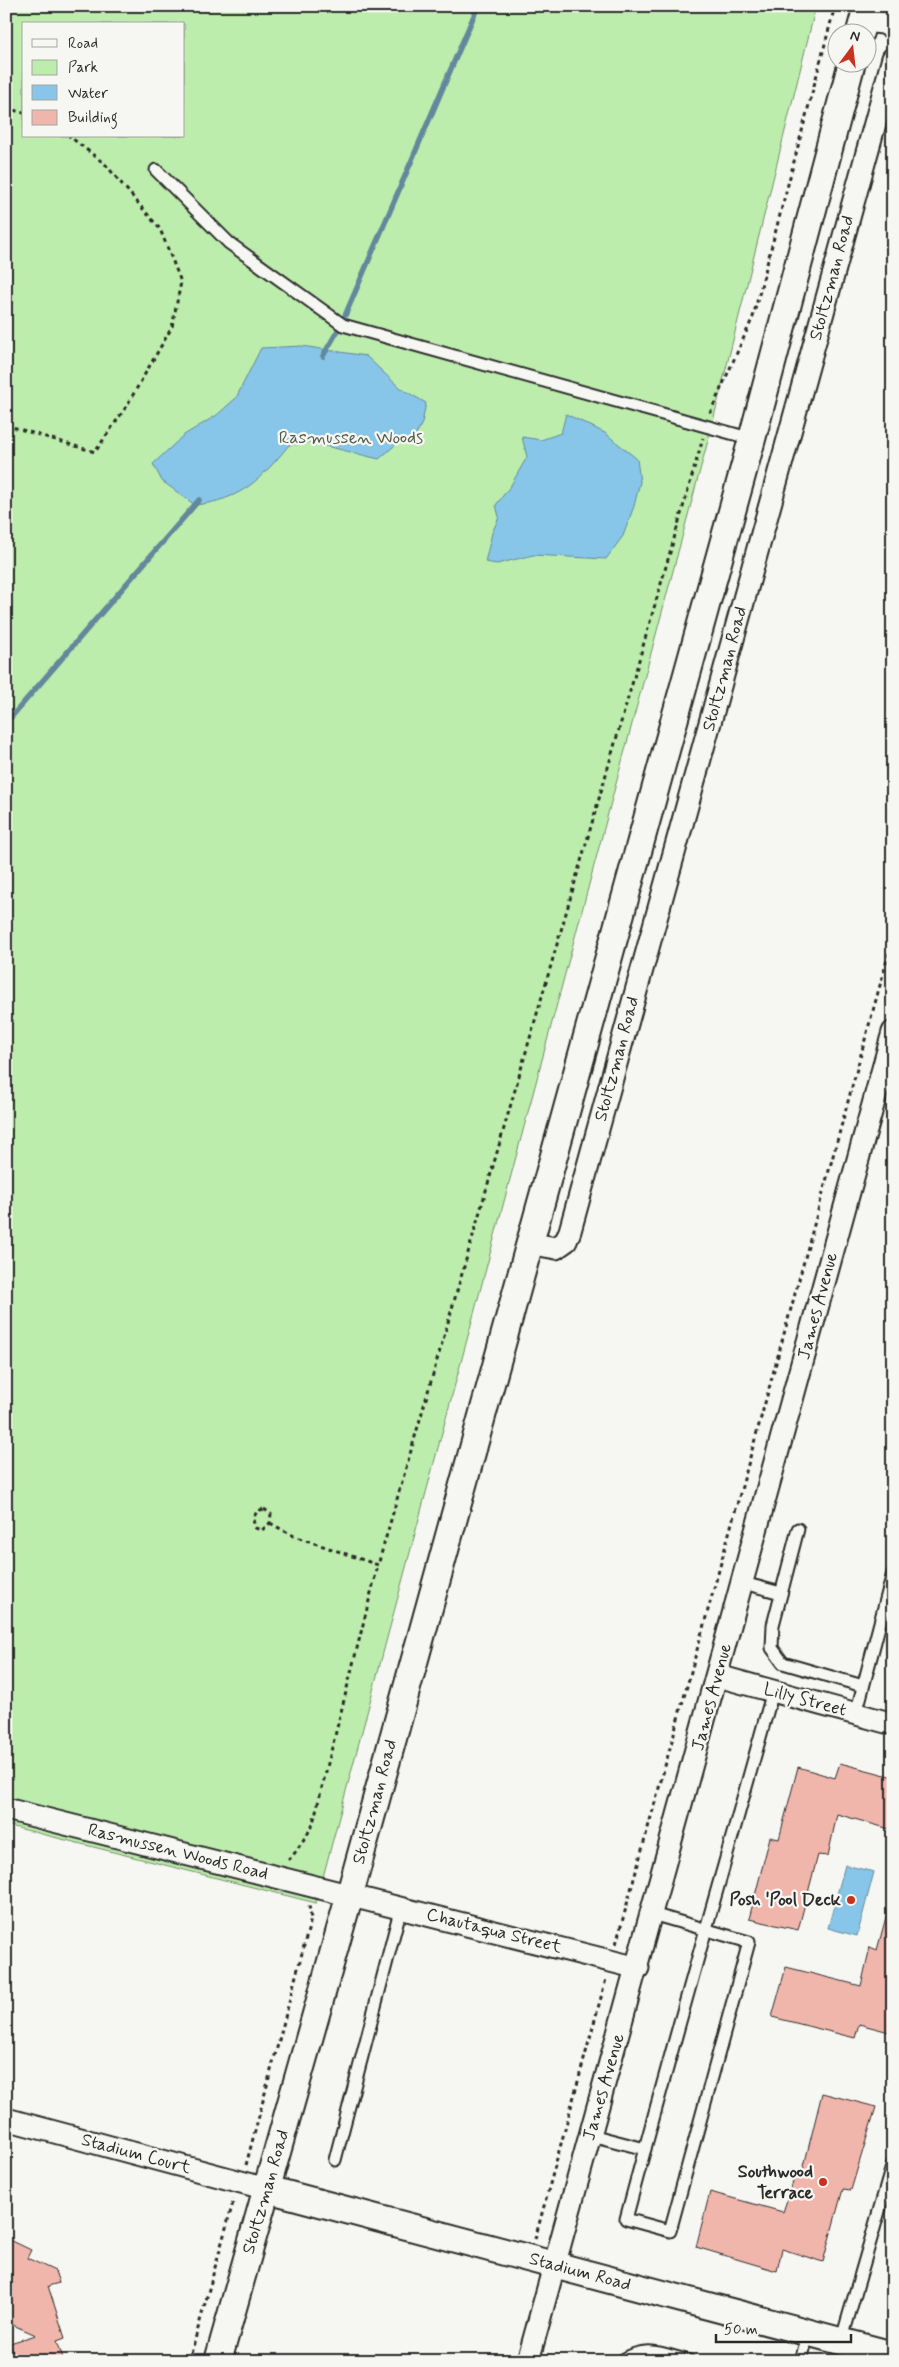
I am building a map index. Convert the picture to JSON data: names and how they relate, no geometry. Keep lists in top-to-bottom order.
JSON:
{
  "streets": {
    "street": [
      "Stoltzman Road",
      "James Avenue",
      "Lilly Street",
      "Rasmussen Woods Road",
      "Chautaqua Street",
      "Stadium Court",
      "Stadium Road"
    ]
  },
  "crossings": [
    ["Stoltzman Road", "Rasmussen Woods Road"],
    ["Stoltzman Road", "Chautaqua Street"],
    ["Stoltzman Road", "Stadium Court"],
    ["Stoltzman Road", "Stadium Road"],
    ["James Avenue", "Lilly Street"],
    ["James Avenue", "Chautaqua Street"],
    ["James Avenue", "Stadium Road"],
    ["Rasmussen Woods Road", "Chautaqua Street"],
    ["Stadium Court", "Stadium Road"]
  ],
  "parks": ["Rasmussen Woods"],
  "places": ["Posh 'Pool Deck", "Southwood Terrace"],
  "legend": [
    "Road",
    "Park",
    "Water",
    "Building"
  ],
  "scale_bar": "50 m",
  "north": "top"
}
